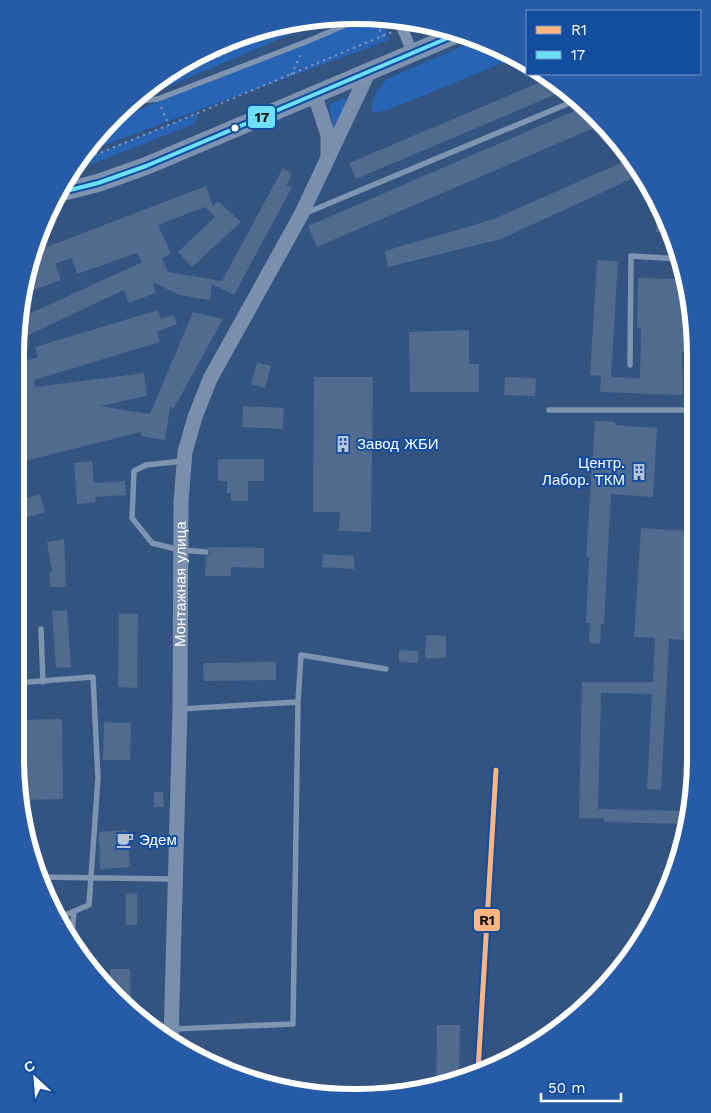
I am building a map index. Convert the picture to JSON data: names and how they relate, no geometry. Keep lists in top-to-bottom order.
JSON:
{
  "streets": {
    "street": ["Монтажная улица"]
  },
  "places": {
    "building": ["Завод ЖБИ", "Центр. Лабор. ТКМ"],
    "cafe": ["Эдем"]
  },
  "lines": ["transit line 17", "transit line R1"],
  "legend": ["R1", "17"],
  "scale_bar": "50 m",
  "north": "top left"
}
